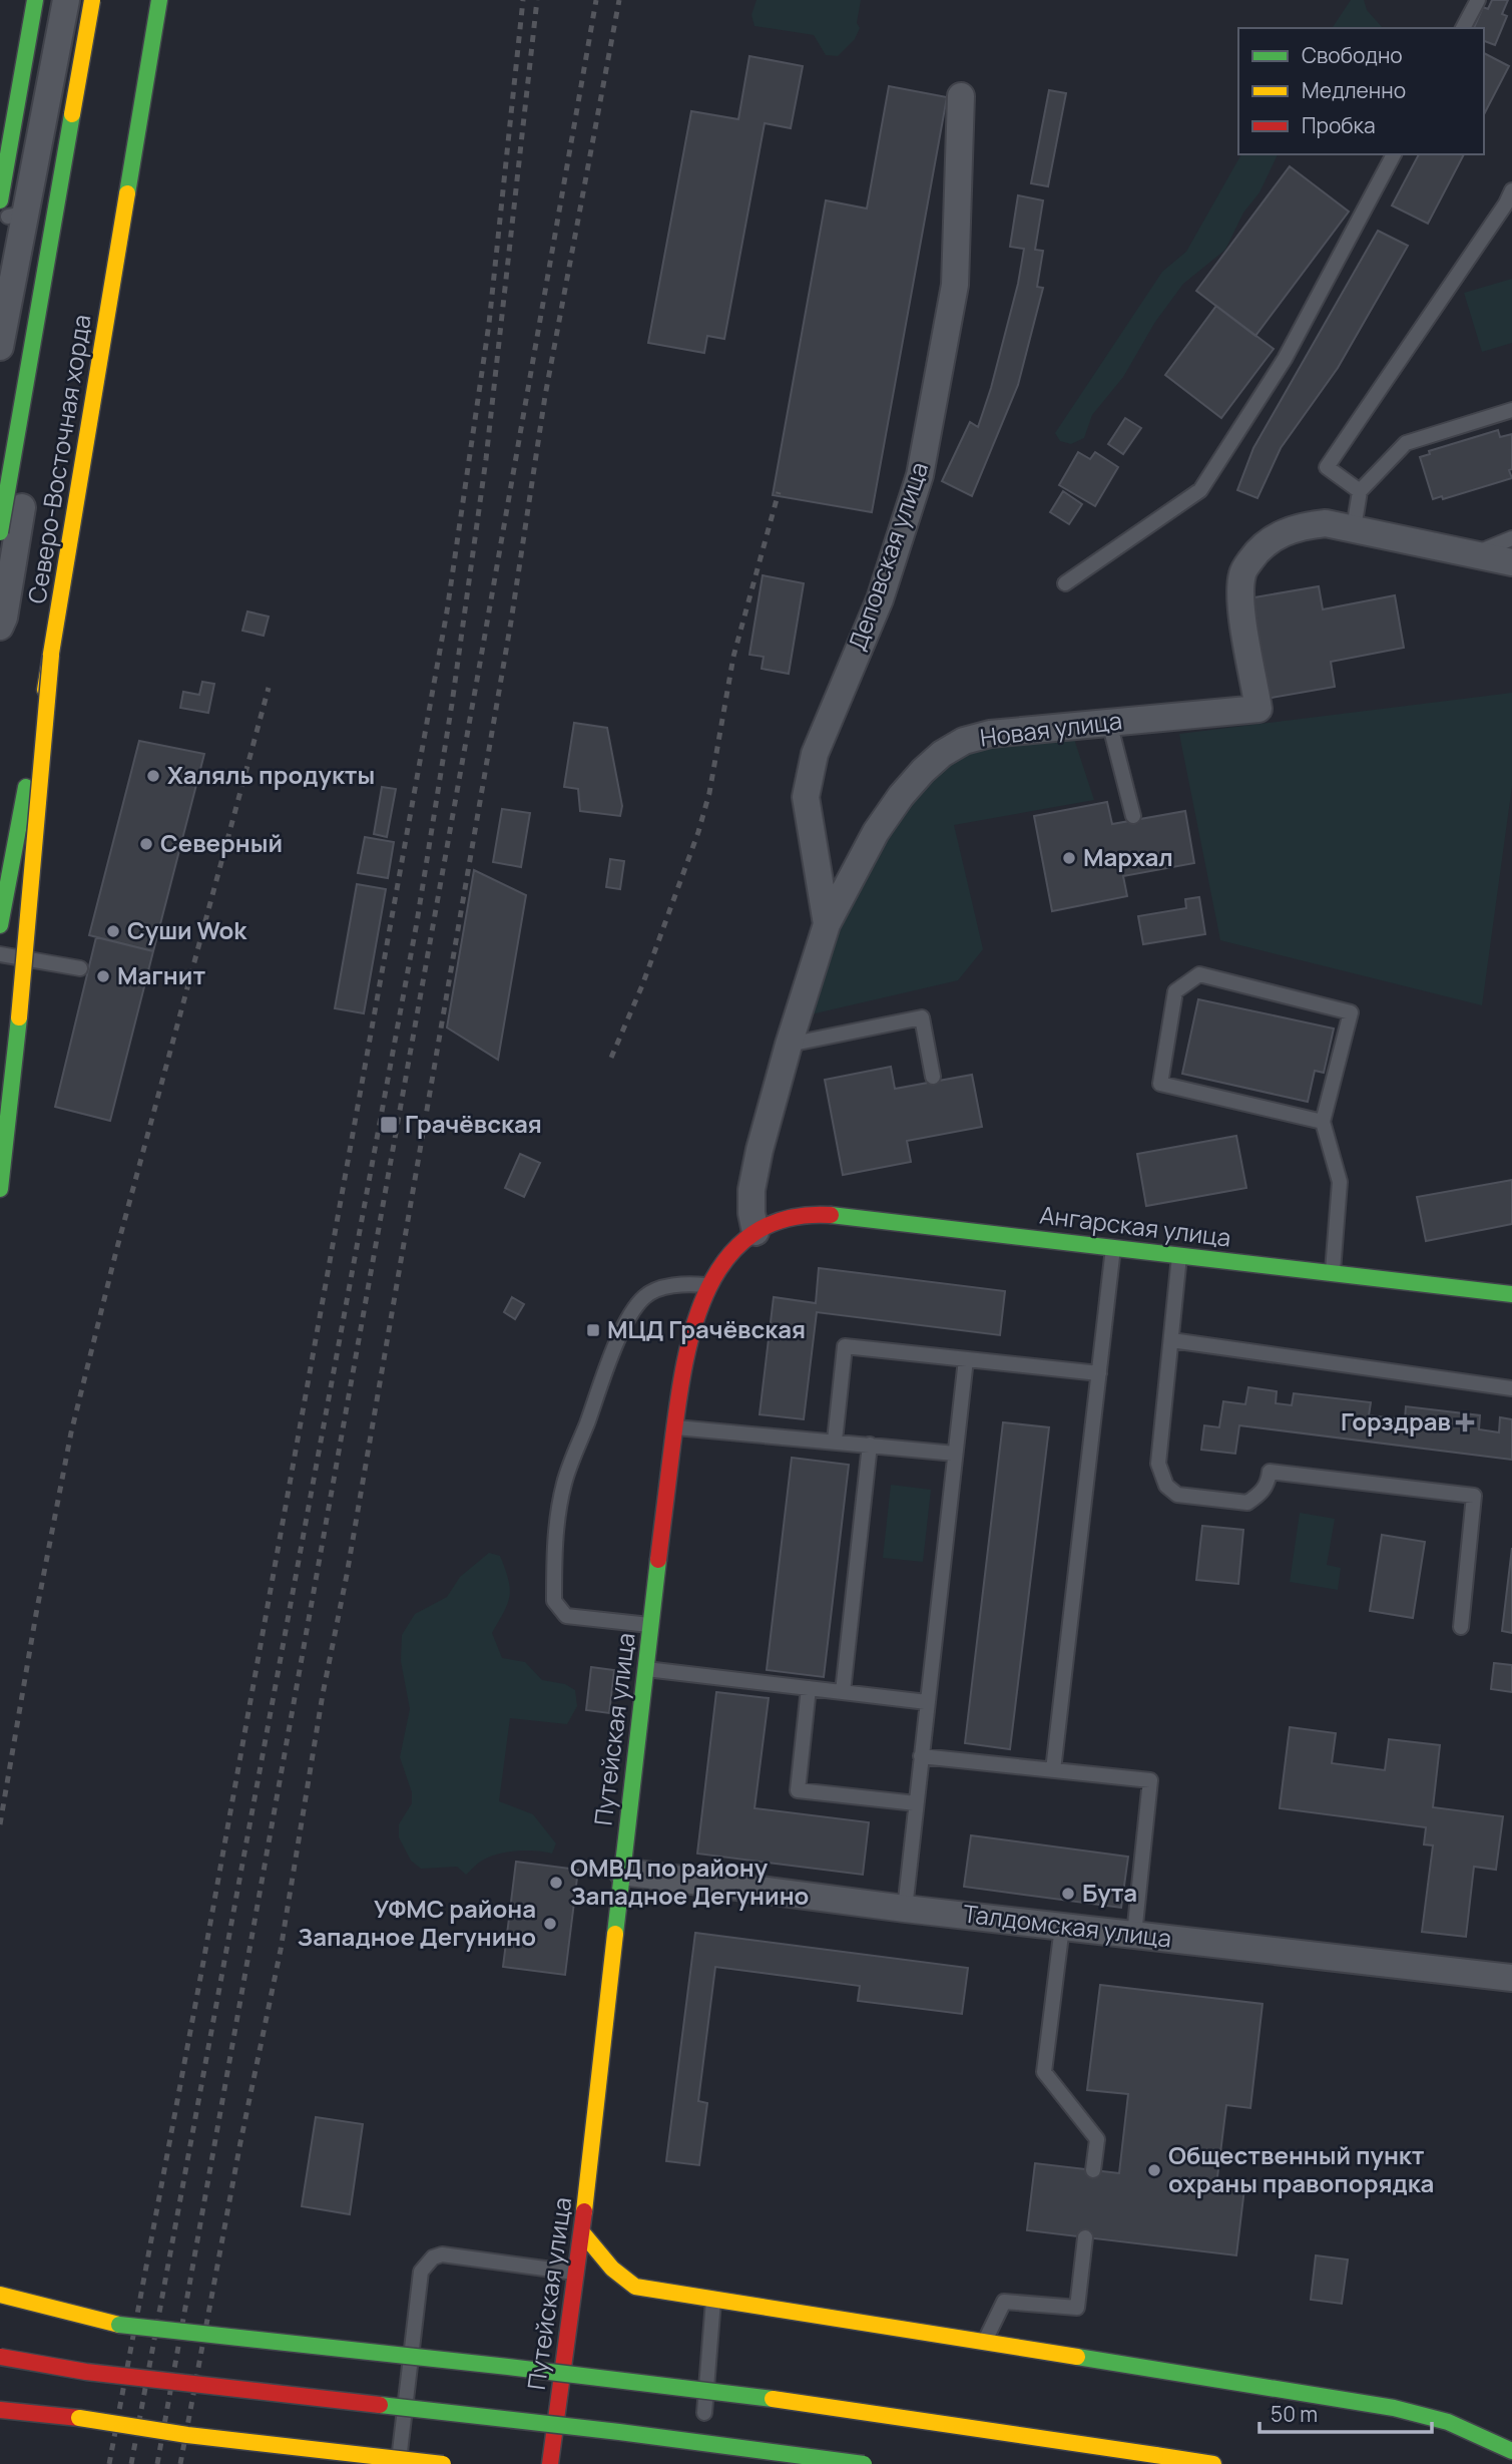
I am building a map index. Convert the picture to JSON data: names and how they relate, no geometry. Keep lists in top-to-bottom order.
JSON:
{
  "streets": {
    "main road": ["Северо-Восточная хорда", "Ангарская улица", "Путейская улица"],
    "street": ["Деповская улица", "Новая улица", "Талдомская улица"]
  },
  "crossings": [
    ["Деповская улица", "Новая улица"],
    ["Новая улица", "Ангарская улица"],
    ["Новая улица", "Путейская улица"],
    ["Ангарская улица", "Путейская улица"],
    ["Путейская улица", "Талдомская улица"]
  ],
  "places": {
    "other": [
      "Халяль продукты",
      "Северный",
      "Мархал",
      "Суши Wok",
      "Магнит",
      "ОМВД по району Западное Дегунино",
      "Бута",
      "УФМС района Западное Дегунино",
      "Общественный пункт охраны правопорядка"
    ],
    "transit": ["Грачёвская", "МЦД Грачёвская"],
    "health": ["Горздрав"]
  },
  "legend": ["Свободно", "Медленно", "Пробка"],
  "scale_bar": "50 m"
}
